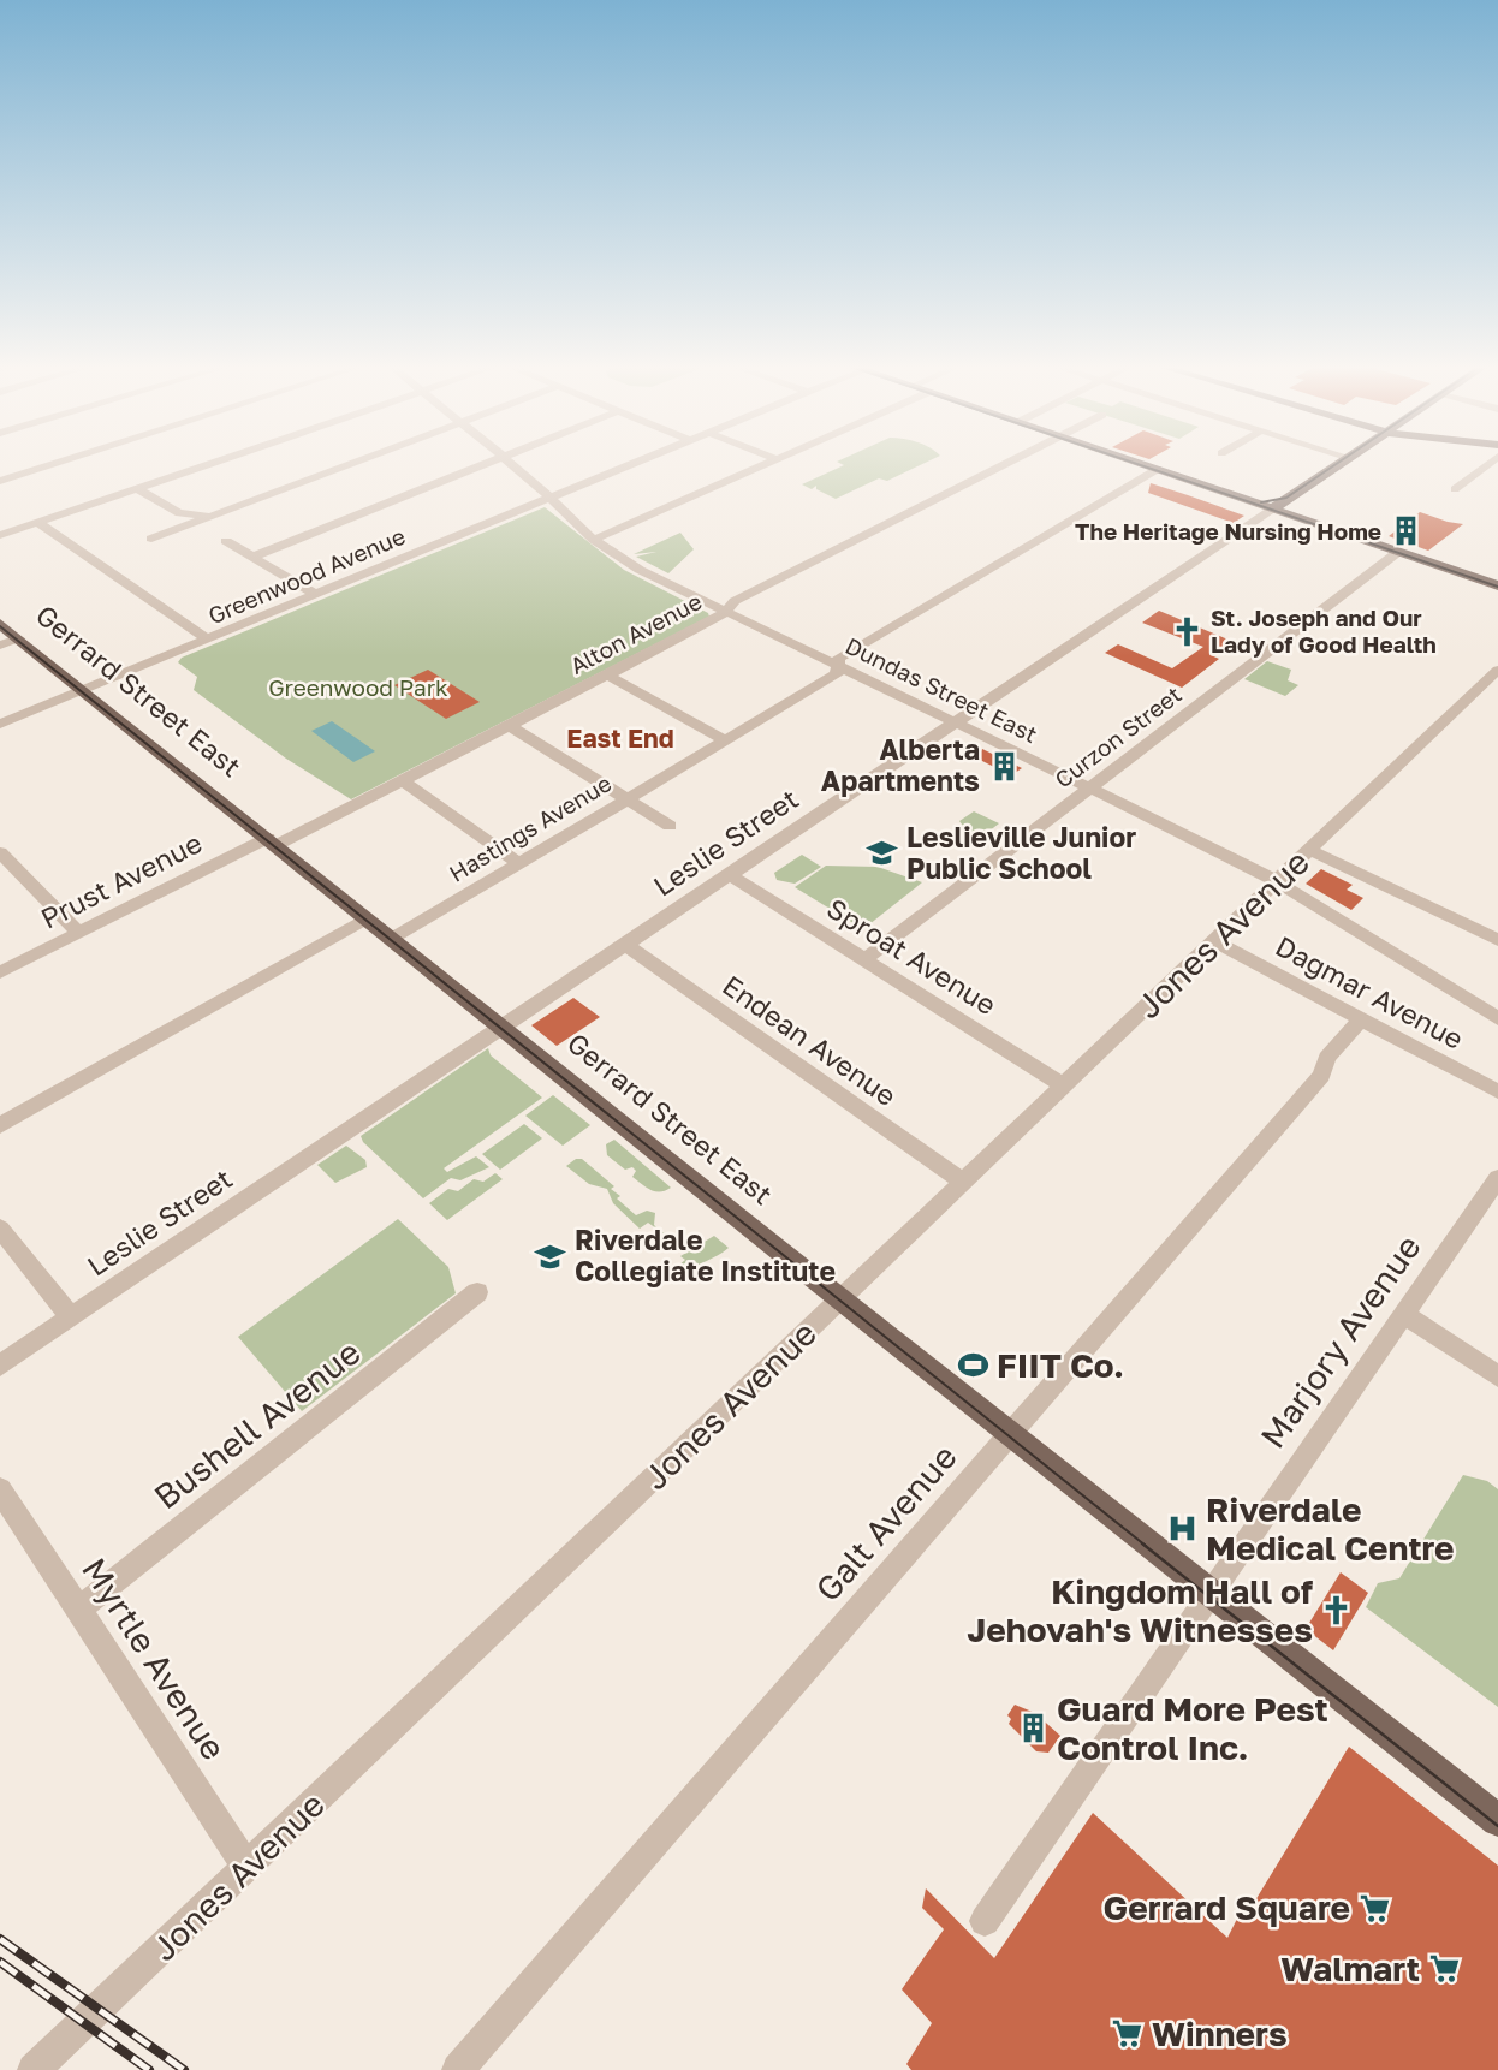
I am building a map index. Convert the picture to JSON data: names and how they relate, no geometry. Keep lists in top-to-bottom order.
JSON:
{
  "streets": {
    "main road": ["Gerrard Street East", "Leslie Street"],
    "street": [
      "Greenwood Avenue",
      "Alton Avenue",
      "Dundas Street East",
      "Curzon Street",
      "Hastings Avenue",
      "Prust Avenue",
      "Jones Avenue",
      "Sproat Avenue",
      "Dagmar Avenue",
      "Endean Avenue",
      "Marjory Avenue",
      "Bushell Avenue",
      "Galt Avenue",
      "Myrtle Avenue"
    ]
  },
  "crossings": [
    ["Greenwood Avenue", "Dundas Street East"],
    ["Greenwood Avenue", "Gerrard Street East"],
    ["Alton Avenue", "Dundas Street East"],
    ["Alton Avenue", "Gerrard Street East"],
    ["Alton Avenue", "Prust Avenue"],
    ["Dundas Street East", "Curzon Street"],
    ["Dundas Street East", "Hastings Avenue"],
    ["Dundas Street East", "Leslie Street"],
    ["Dundas Street East", "Jones Avenue"],
    ["Gerrard Street East", "Hastings Avenue"],
    ["Gerrard Street East", "Leslie Street"],
    ["Gerrard Street East", "Prust Avenue"],
    ["Gerrard Street East", "Jones Avenue"],
    ["Gerrard Street East", "Marjory Avenue"],
    ["Gerrard Street East", "Galt Avenue"],
    ["Curzon Street", "Sproat Avenue"],
    ["Leslie Street", "Sproat Avenue"],
    ["Leslie Street", "Endean Avenue"],
    ["Jones Avenue", "Sproat Avenue"],
    ["Jones Avenue", "Dagmar Avenue"],
    ["Jones Avenue", "Endean Avenue"],
    ["Jones Avenue", "Myrtle Avenue"],
    ["Dagmar Avenue", "Galt Avenue"],
    ["Bushell Avenue", "Myrtle Avenue"]
  ],
  "districts": ["East End"],
  "parks": ["Greenwood Park"],
  "places": {
    "building": ["The Heritage Nursing Home", "Alberta Apartments", "Guard More Pest Control Inc."],
    "church": ["St. Joseph and Our Lady of Good Health", "Kingdom Hall of Jehovah's Witnesses"],
    "school or university": ["Leslieville Junior Public School", "Riverdale Collegiate Institute"],
    "sports": ["FIIT Co."],
    "hospital": ["Riverdale Medical Centre"],
    "supermarket": ["Gerrard Square", "Walmart", "Winners"]
  }
}
